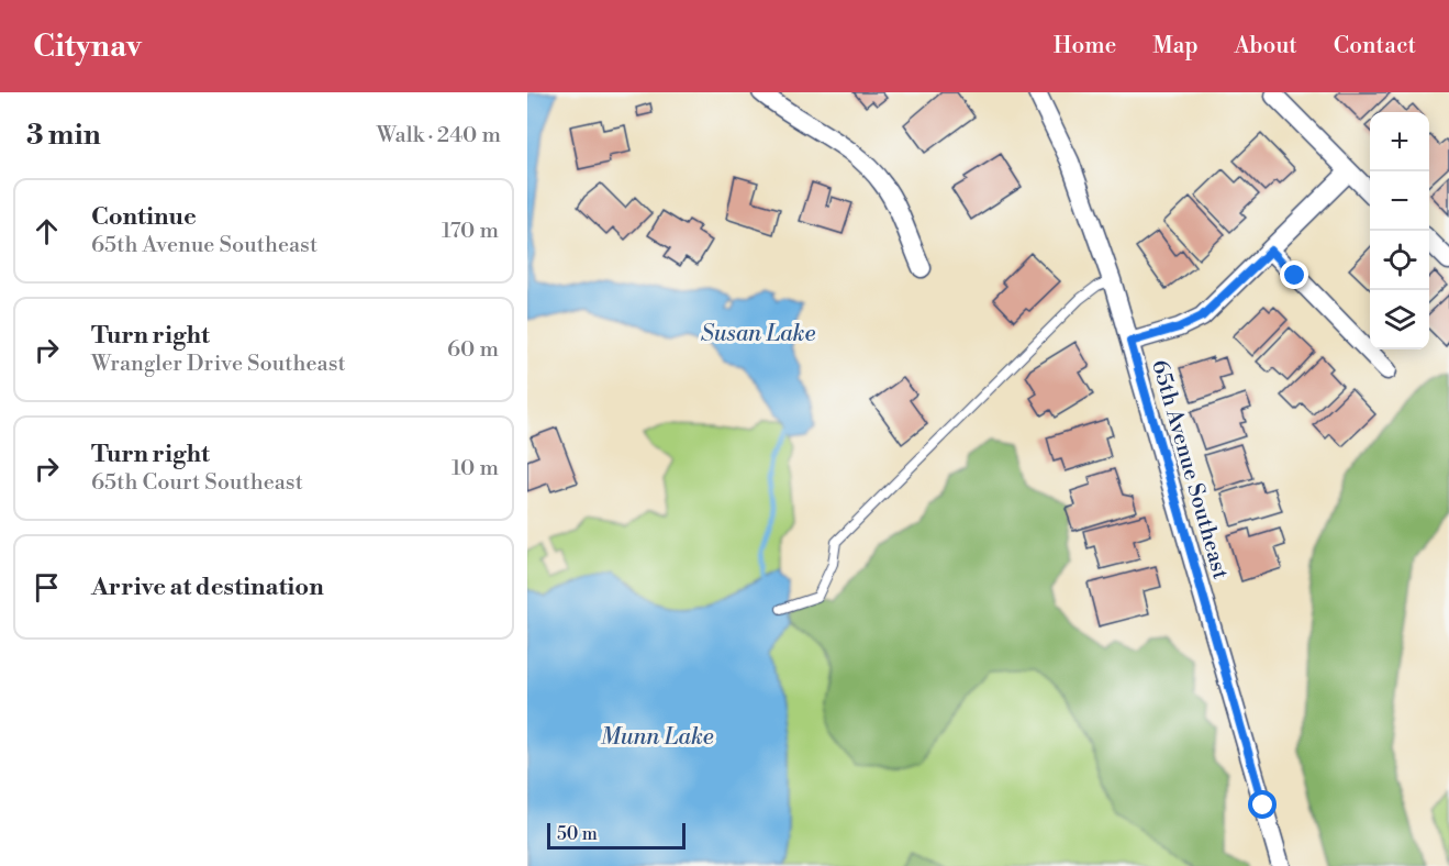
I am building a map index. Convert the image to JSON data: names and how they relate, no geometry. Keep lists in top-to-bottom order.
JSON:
{
  "streets": {
    "street": ["65th Avenue Southeast"]
  },
  "water": ["Susan Lake", "Munn Lake"],
  "scale_bar": "50 m",
  "page": {
    "header": "Citynav",
    "nav": [
      "Home",
      "Map",
      "About",
      "Contact"
    ],
    "heading": ["3 min", "Walk · 240 m"],
    "map_buttons": ["+", "−"],
    "list": [
      ["Continue", "65th Avenue Southeast", "170 m"],
      ["Turn right", "Wrangler Drive Southeast", "60 m"],
      ["Turn right", "65th Court Southeast", "10 m"],
      "Arrive at destination"
    ],
    "scale": "50 m"
  }
}
